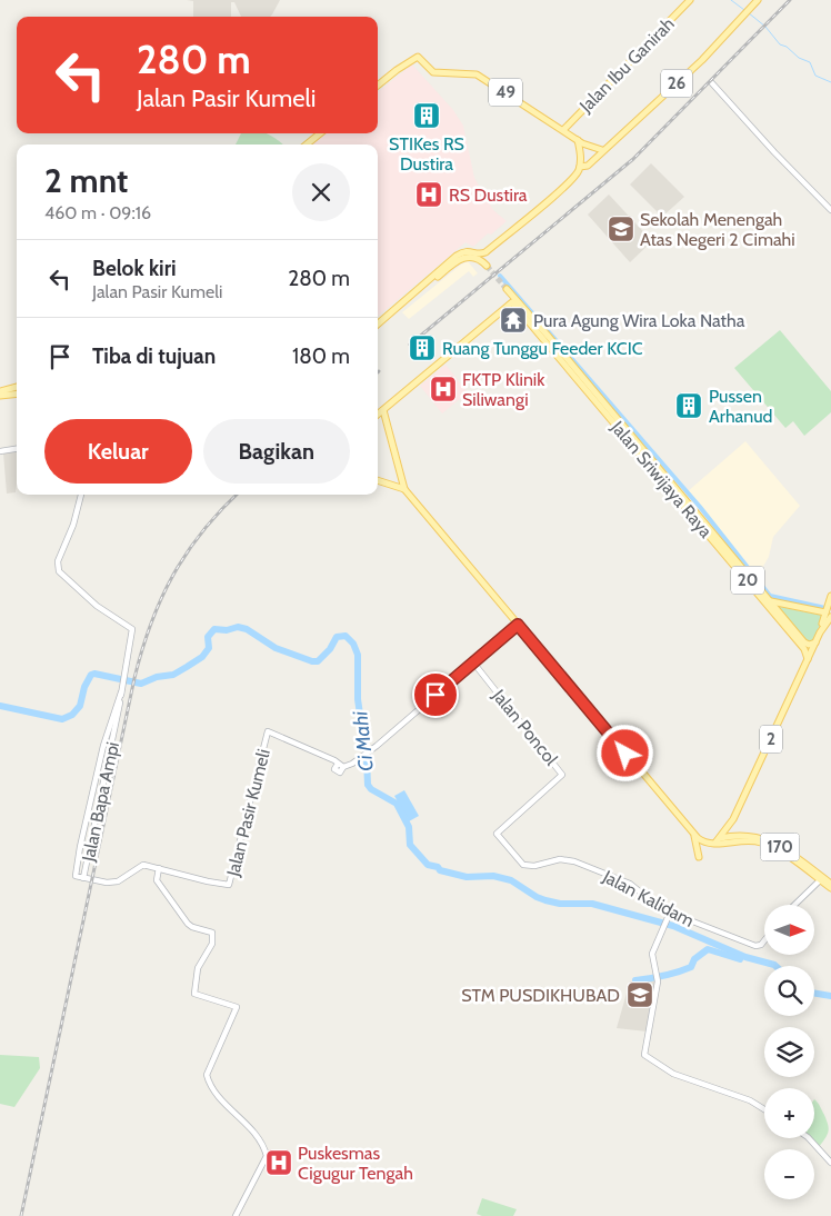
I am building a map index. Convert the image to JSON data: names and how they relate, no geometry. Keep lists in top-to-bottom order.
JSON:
{
  "streets": {
    "main road": [
      "Jalan Ibu Ganirah",
      "26",
      "49",
      "Jalan Sriwijaya Raya",
      "20",
      "2",
      "170"
    ],
    "street": [
      "Jalan Poncol",
      "Jalan Bapa Ampi",
      "Jalan Pasir Kumeli",
      "Jalan Kalidam"
    ]
  },
  "crossings": [
    ["Jalan Ibu Ganirah", "49"],
    ["26", "49"],
    ["Jalan Sriwijaya Raya", "2"],
    ["Jalan Poncol", "Jalan Pasir Kumeli"],
    ["Jalan Poncol", "Jalan Kalidam"],
    ["2", "170"],
    ["Jalan Bapa Ampi", "Jalan Pasir Kumeli"]
  ],
  "water": ["Ci Mahi"],
  "places": {
    "building": ["STIKes RS Dustira", "Ruang Tunggu Feeder KCIC", "Pussen Arhanud"],
    "hospital": ["RS Dustira", "FKTP Klinik Siliwangi", "Puskesmas Cigugur Tengah"],
    "school or university": ["Sekolah Menengah Atas Negeri 2 Cimahi", "STM PUSDIKHUBAD"],
    "temple": ["Pura Agung Wira Loka Natha"]
  },
  "north": "right",
  "page": {
    "turn": ["280 m", "Jalan Pasir Kumeli"],
    "heading": ["2 mnt", "460 m · 09:16"],
    "list": [
      {
        "name": "Belok kiri",
        "note": "Jalan Pasir Kumeli",
        "value": "280 m"
      },
      {
        "name": "Tiba di tujuan",
        "value": "180 m"
      }
    ],
    "buttons": ["Keluar", "Bagikan"],
    "map_buttons": ["+", "−"]
  }
}
